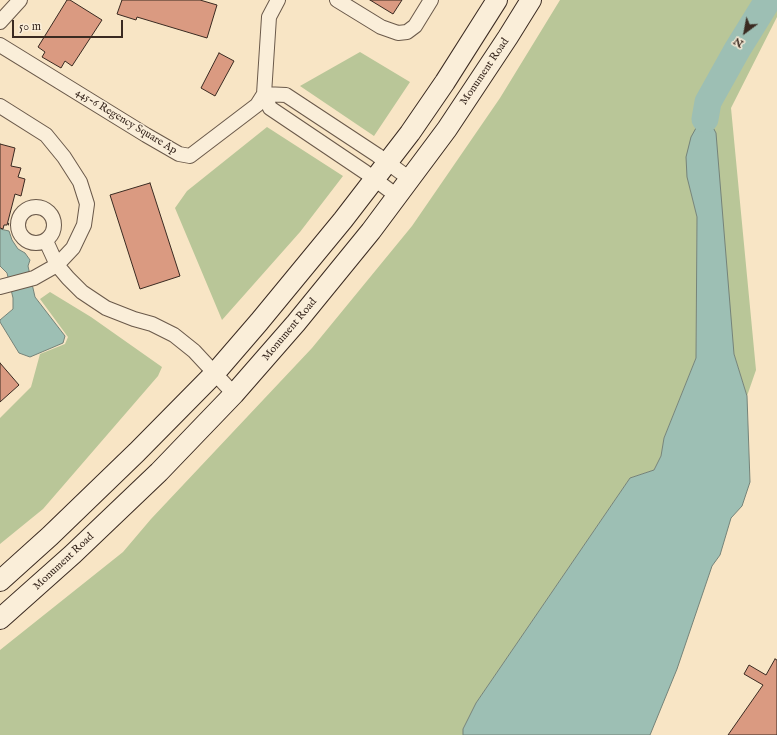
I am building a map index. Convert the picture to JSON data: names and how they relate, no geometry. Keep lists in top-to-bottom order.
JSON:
{
  "streets": {
    "main road": ["Monument Road"],
    "street": ["445-6 Regency Square Ap"]
  },
  "scale_bar": "50 m",
  "north": "bottom left"
}
